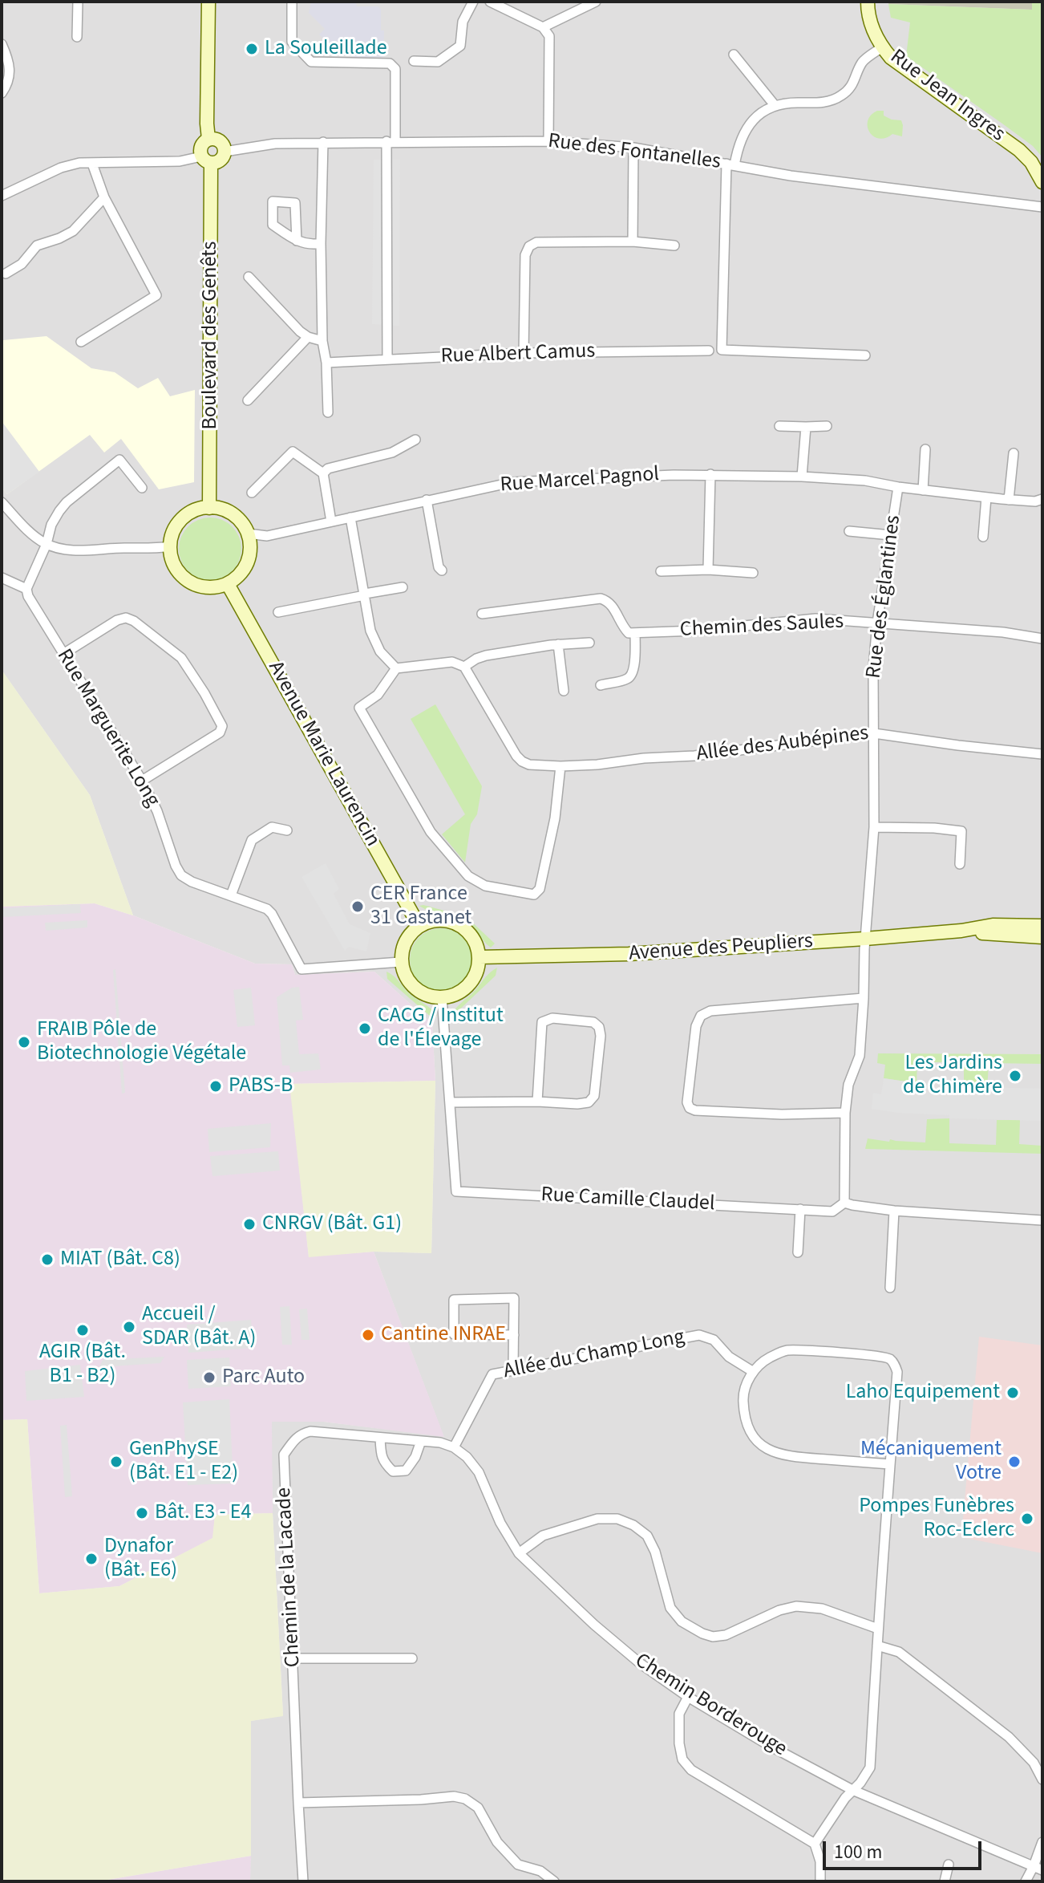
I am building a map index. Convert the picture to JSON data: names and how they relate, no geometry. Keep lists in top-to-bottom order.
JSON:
{
  "streets": {
    "street": [
      "Rue Jean Ingres",
      "Rue des Fontanelles",
      "Boulevard des Genêts",
      "Rue Albert Camus",
      "Rue Marcel Pagnol",
      "Rue des Églantines",
      "Chemin des Saules",
      "Rue Marguerite Long",
      "Allée des Aubépines",
      "Avenue Marie Laurencin",
      "Avenue des Peupliers",
      "Rue Camille Claudel",
      "Allée du Champ Long",
      "Chemin de la Lacade",
      "Chemin Borderouge"
    ]
  },
  "crossings": [
    ["Rue des Fontanelles", "Boulevard des Genêts"],
    ["Boulevard des Genêts", "Rue Marcel Pagnol"],
    ["Boulevard des Genêts", "Avenue Marie Laurencin"],
    ["Rue Marcel Pagnol", "Rue des Églantines"],
    ["Rue Marcel Pagnol", "Avenue Marie Laurencin"],
    ["Rue des Églantines", "Chemin des Saules"],
    ["Rue des Églantines", "Allée des Aubépines"],
    ["Rue des Églantines", "Avenue des Peupliers"],
    ["Rue des Églantines", "Rue Camille Claudel"],
    ["Rue Marguerite Long", "Avenue Marie Laurencin"],
    ["Rue Marguerite Long", "Avenue des Peupliers"],
    ["Avenue Marie Laurencin", "Avenue des Peupliers"],
    ["Allée du Champ Long", "Chemin de la Lacade"],
    ["Allée du Champ Long", "Chemin Borderouge"],
    ["Chemin de la Lacade", "Chemin Borderouge"]
  ],
  "places": [
    "La Souleillade",
    "CER France 31 Castanet",
    "CACG / Institut de l'Élevage",
    "FRAIB Pôle de Biotechnologie Végétale",
    "Les Jardins de Chimère",
    "PABS-B",
    "CNRGV (Bât. G1)",
    "MIAT (Bât. C8)",
    "Accueil / SDAR (Bât. A)",
    "AGIR (Bât. B1 - B2)",
    "Cantine INRAE",
    "Parc Auto",
    "Laho Equipement",
    "GenPhySE (Bât. E1 - E2)",
    "Mécaniquement Votre",
    "Bât. E3 - E4",
    "Pompes Funèbres Roc-Eclerc",
    "Dynafor (Bât. E6)"
  ],
  "scale_bar": "100 m"
}
